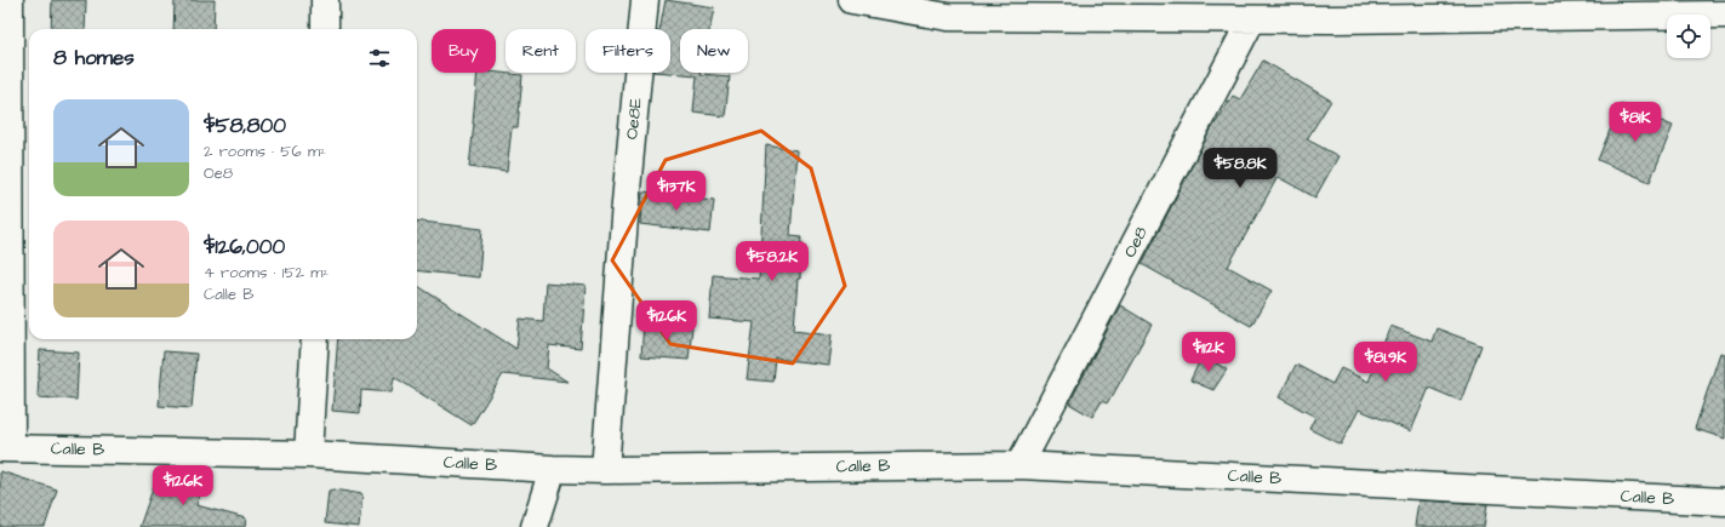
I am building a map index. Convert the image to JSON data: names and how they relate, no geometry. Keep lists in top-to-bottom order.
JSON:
{
  "streets": {
    "street": ["Oe8E", "Oe8", "Calle B"]
  },
  "crossings": [
    ["Oe8E", "Calle B"],
    ["Oe8", "Calle B"]
  ],
  "page": {
    "chip": [
      "Buy",
      "Rent",
      "Filters",
      "New"
    ],
    "heading": "8 homes",
    "list": [
      {
        "name": "$58,800",
        "note": "2 rooms · 56 m² · Oe8"
      },
      {
        "name": "$126,000",
        "note": "4 rooms · 152 m² · Calle B"
      }
    ],
    "price": [
      "$81K",
      "$58.8K",
      "$137K",
      "$58.2K",
      "$126K",
      "$112K",
      "$81.9K",
      "$126K"
    ]
  }
}
